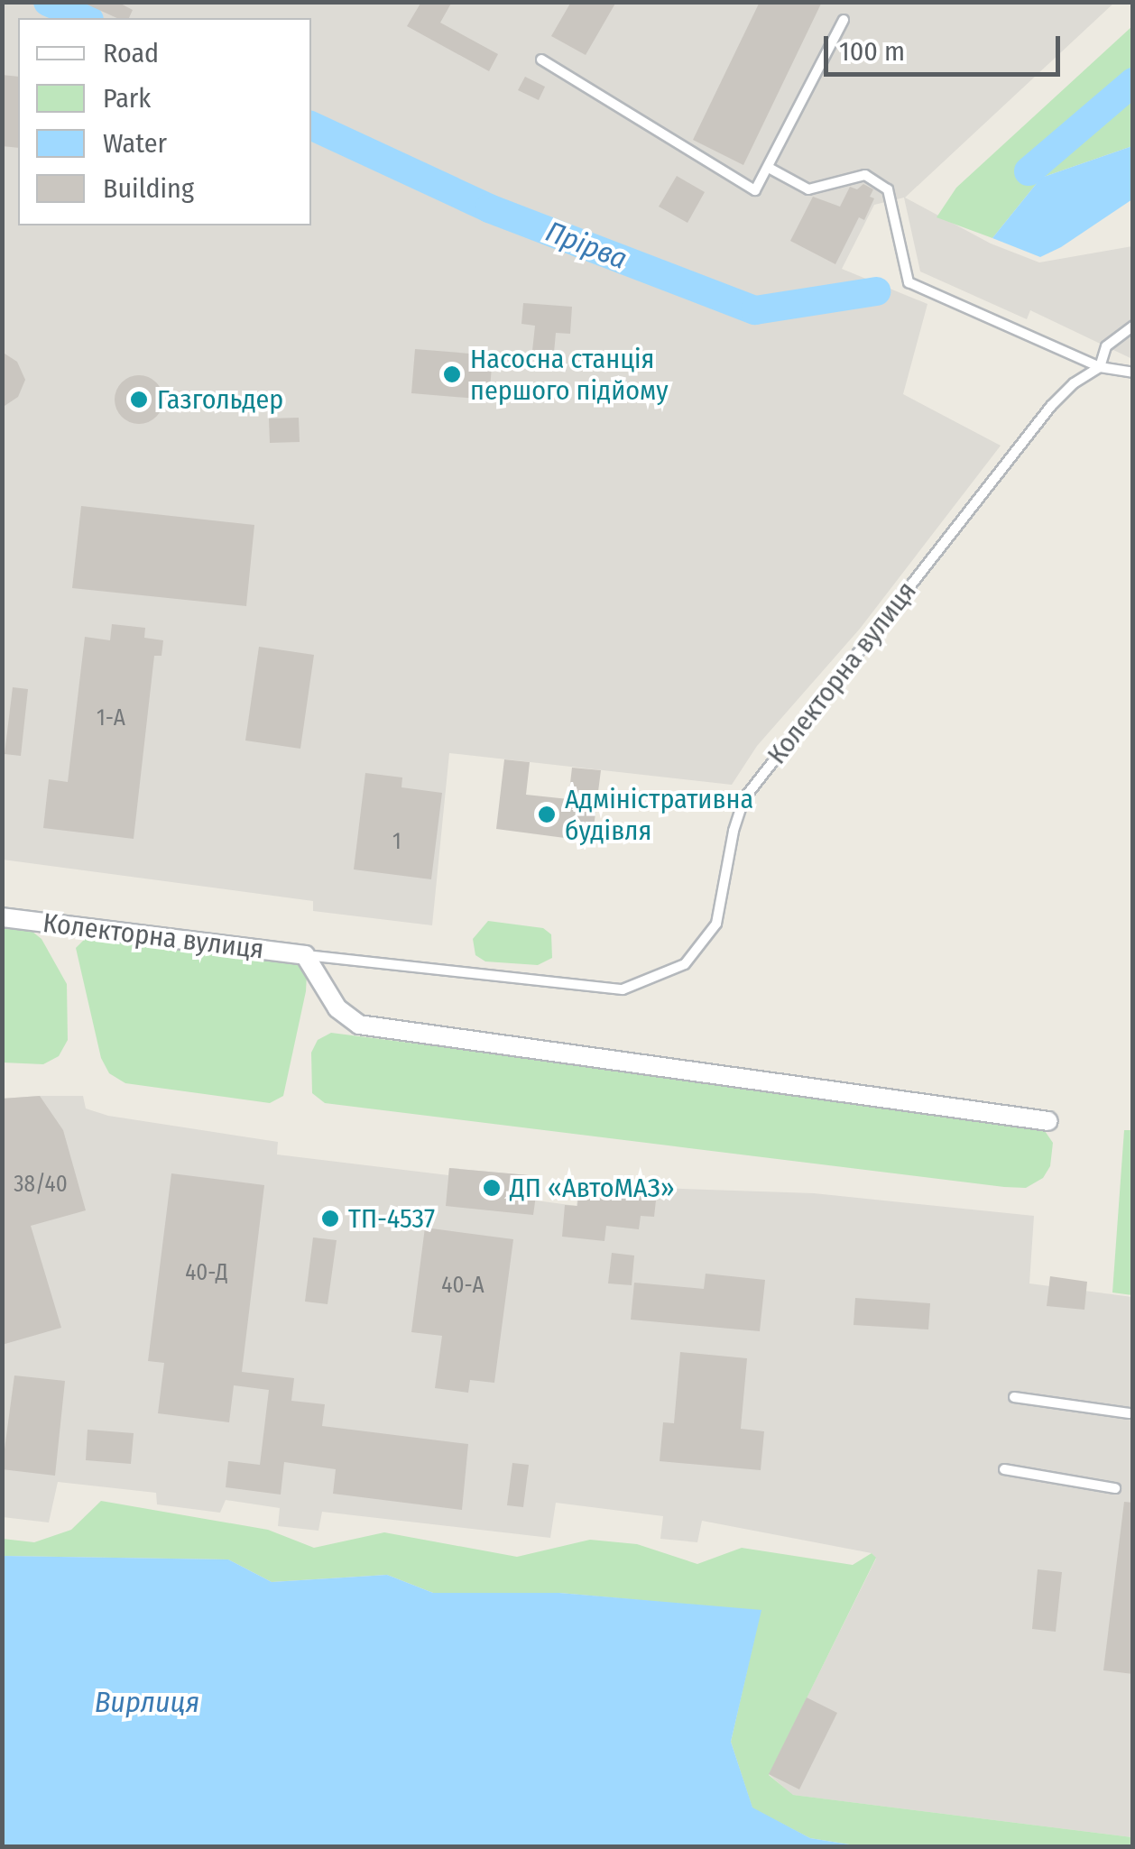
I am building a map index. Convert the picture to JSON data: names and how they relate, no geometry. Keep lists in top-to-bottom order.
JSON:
{
  "streets": {
    "street": ["Колекторна вулиця"]
  },
  "water": ["Прірва", "Вирлиця"],
  "places": [
    "Насосна станція першого підйому",
    "Газгольдер",
    "Адміністративна будівля",
    "ДП «АвтоМАЗ»",
    "ТП-4537"
  ],
  "house_numbers": [
    "1-А",
    "1",
    "38/40",
    "40-Д",
    "40-А"
  ],
  "legend": [
    "Road",
    "Park",
    "Water",
    "Building"
  ],
  "scale_bar": "100 m"
}
